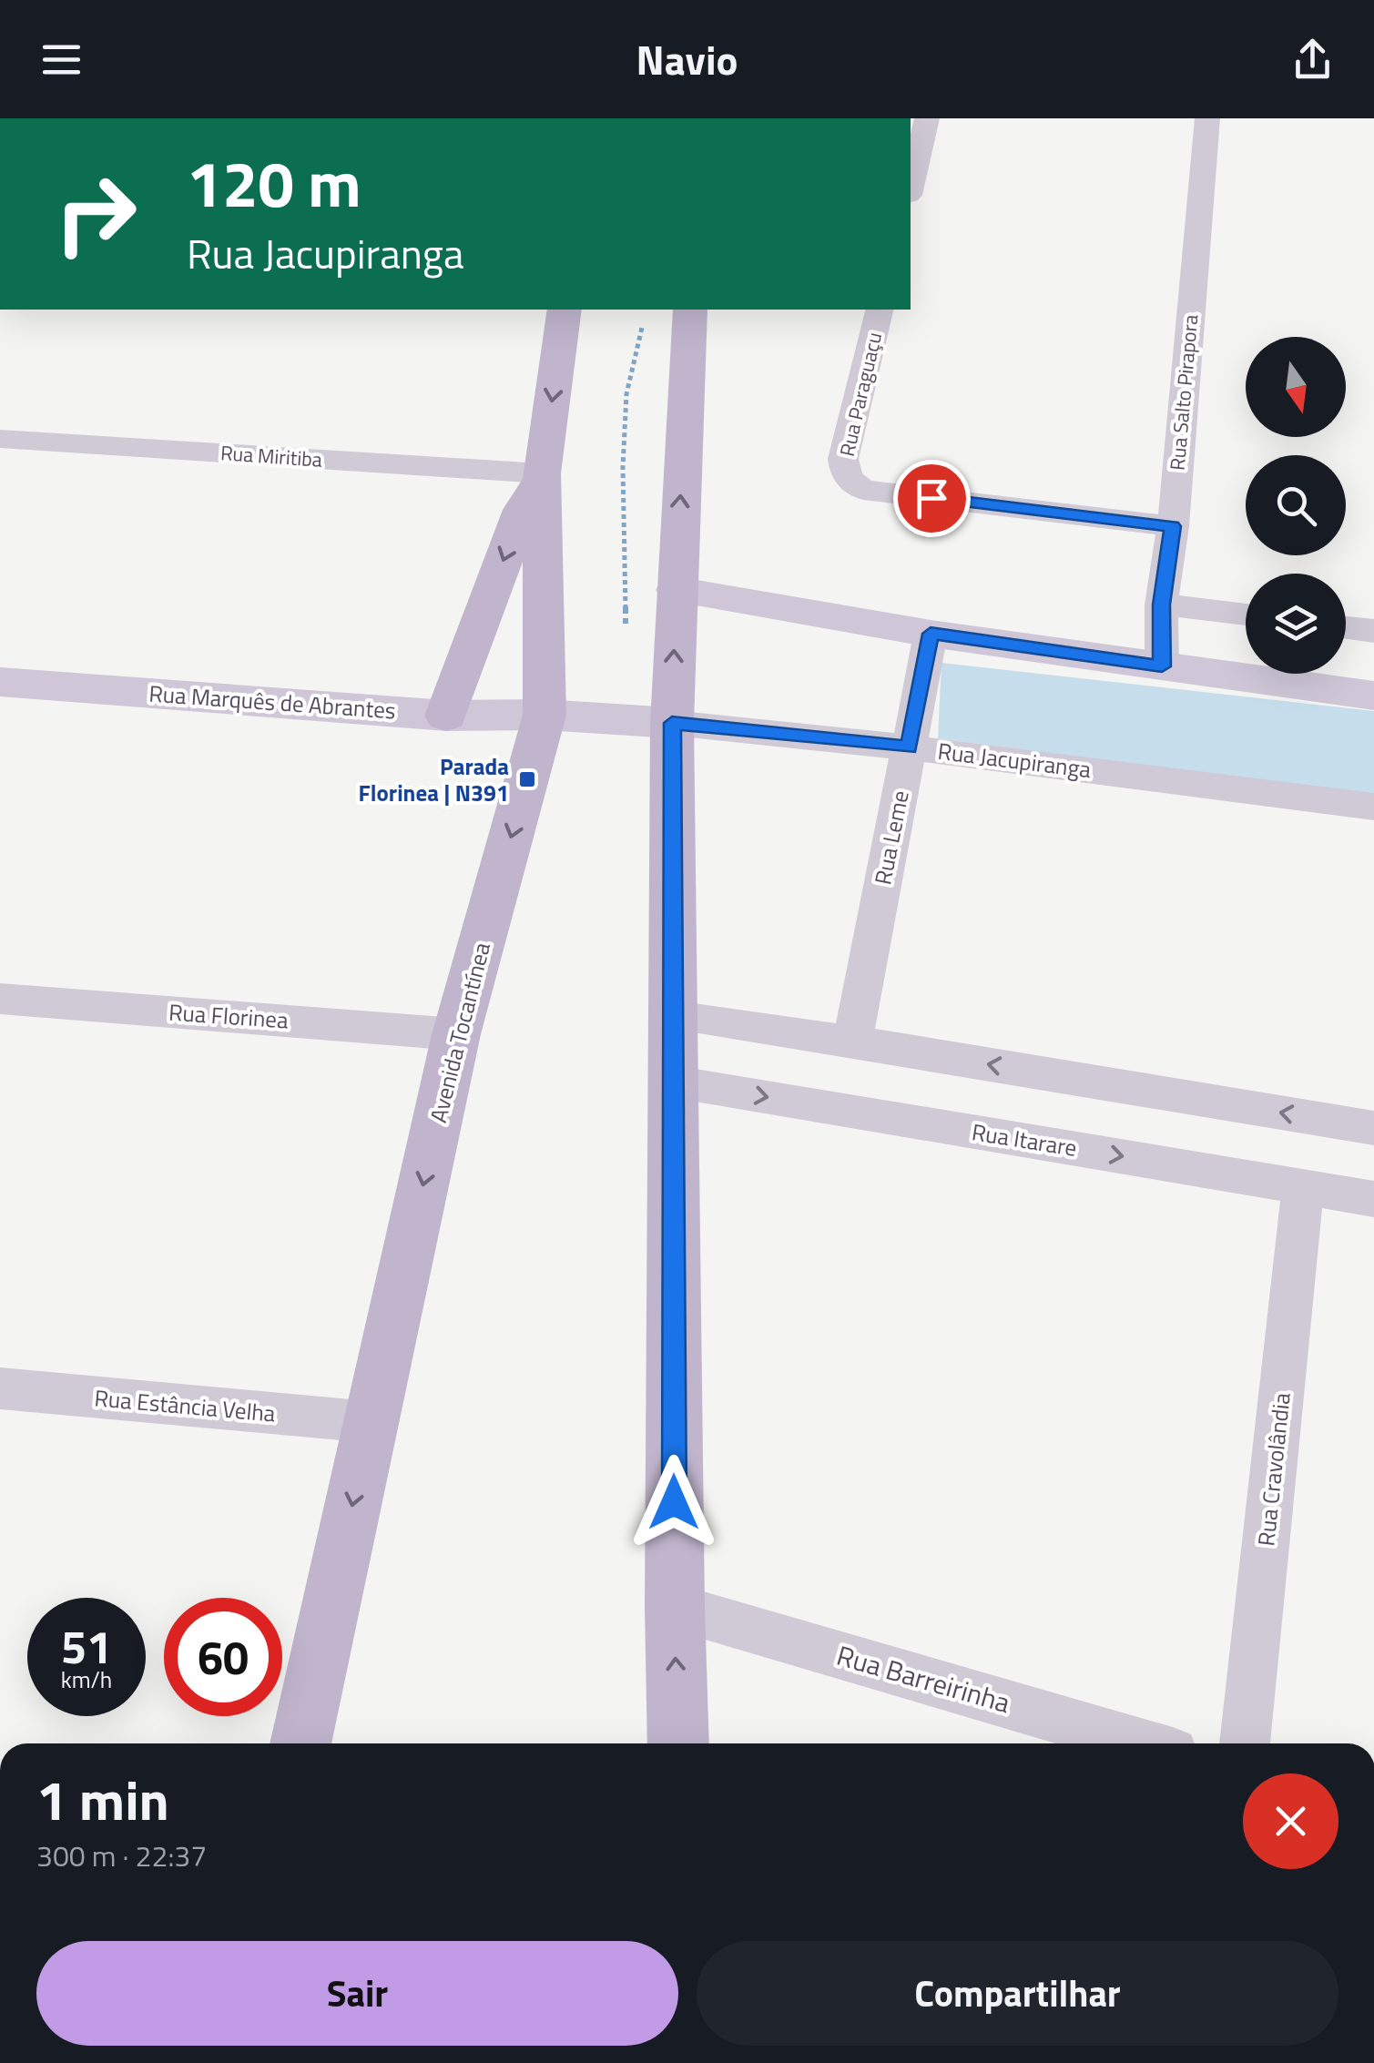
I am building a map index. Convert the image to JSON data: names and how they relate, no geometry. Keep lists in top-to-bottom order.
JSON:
{
  "streets": {
    "main road": ["Avenida Tocantínea"],
    "street": [
      "Rua Salto Pirapora",
      "Rua Paraguaçu",
      "Rua Miritiba",
      "Rua Marquês de Abrantes",
      "Rua Jacupiranga",
      "Rua Leme",
      "Rua Florinea",
      "Rua Itarare",
      "Rua Estância Velha",
      "Rua Cravolândia",
      "Rua Barreirinha"
    ]
  },
  "crossings": [
    ["Rua Salto Pirapora", "Rua Paraguaçu"],
    ["Rua Miritiba", "Avenida Tocantínea"],
    ["Rua Marquês de Abrantes", "Rua Jacupiranga"],
    ["Rua Marquês de Abrantes", "Avenida Tocantínea"],
    ["Rua Jacupiranga", "Rua Leme"],
    ["Rua Jacupiranga", "Avenida Tocantínea"],
    ["Rua Florinea", "Avenida Tocantínea"],
    ["Avenida Tocantínea", "Rua Estância Velha"],
    ["Rua Itarare", "Rua Cravolândia"]
  ],
  "places": {
    "transit": ["Parada Florinea | N391"]
  },
  "north": "bottom",
  "page": {
    "header": "Navio",
    "turn": ["120 m", "Rua Jacupiranga"],
    "speed": "51 km/h",
    "limit": "60",
    "heading": ["1 min", "300 m · 22:37"],
    "buttons": ["Sair", "Compartilhar"]
  }
}
